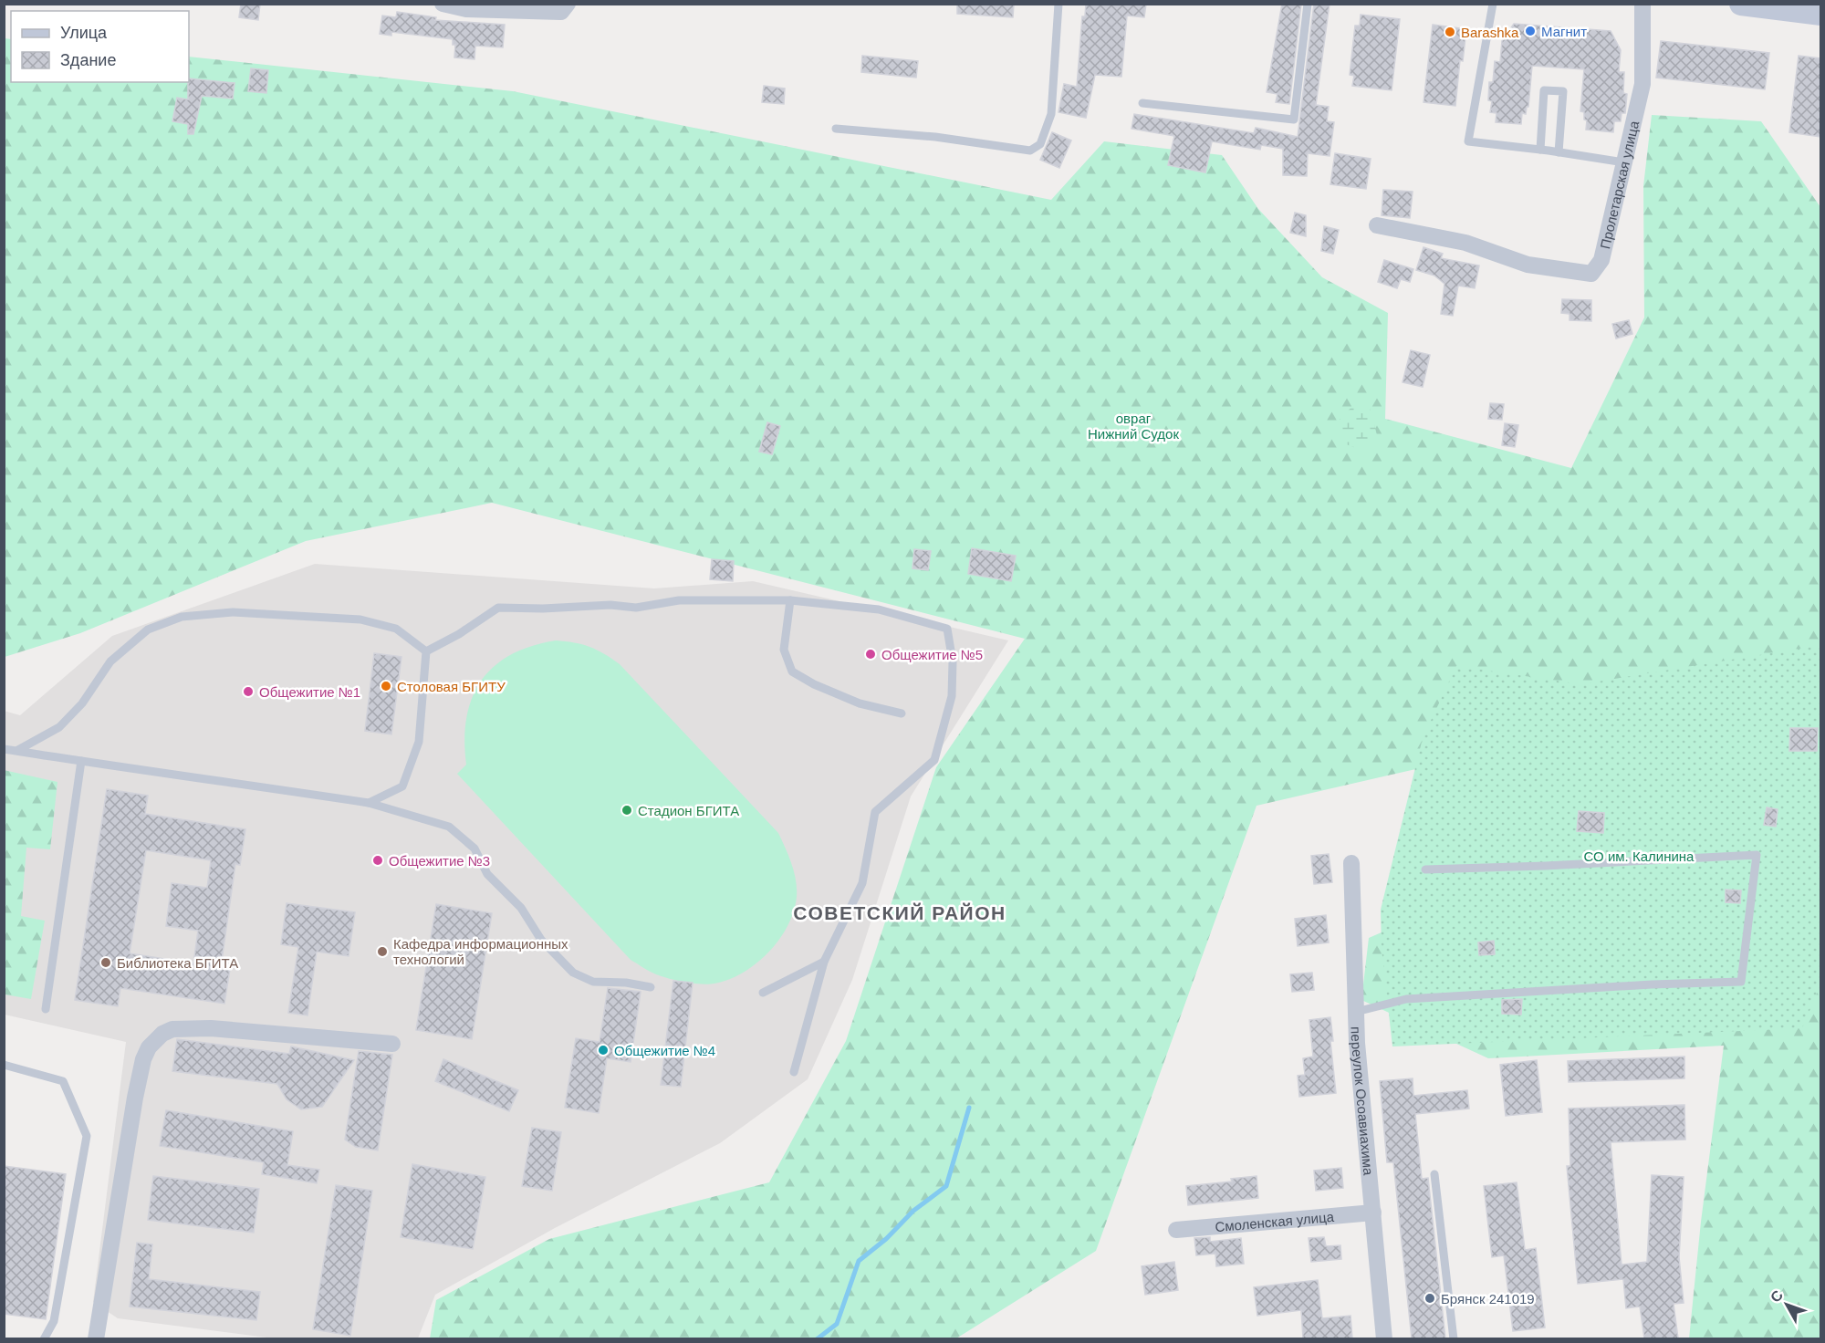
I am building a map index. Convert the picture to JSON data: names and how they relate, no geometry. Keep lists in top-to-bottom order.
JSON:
{
  "streets": {
    "street": ["Пролетарская улица", "переулок Осоавиахима", "Смоленская улица"]
  },
  "crossings": [
    ["переулок Осоавиахима", "Смоленская улица"]
  ],
  "districts": ["СОВЕТСКИЙ РАЙОН"],
  "parks": ["овраг Нижний Судок", "СО им. Калинина"],
  "places": [
    "Магнит",
    "Barashka",
    "Общежитие №5",
    "Столовая БГИТУ",
    "Общежитие №1",
    "Стадион БГИТА",
    "Общежитие №3",
    "Кафедра информационных технологий",
    "Библиотека БГИТА",
    "Общежитие №4",
    "Брянск 241019"
  ],
  "legend": ["Улица", "Здание"],
  "north": "top left"
}
